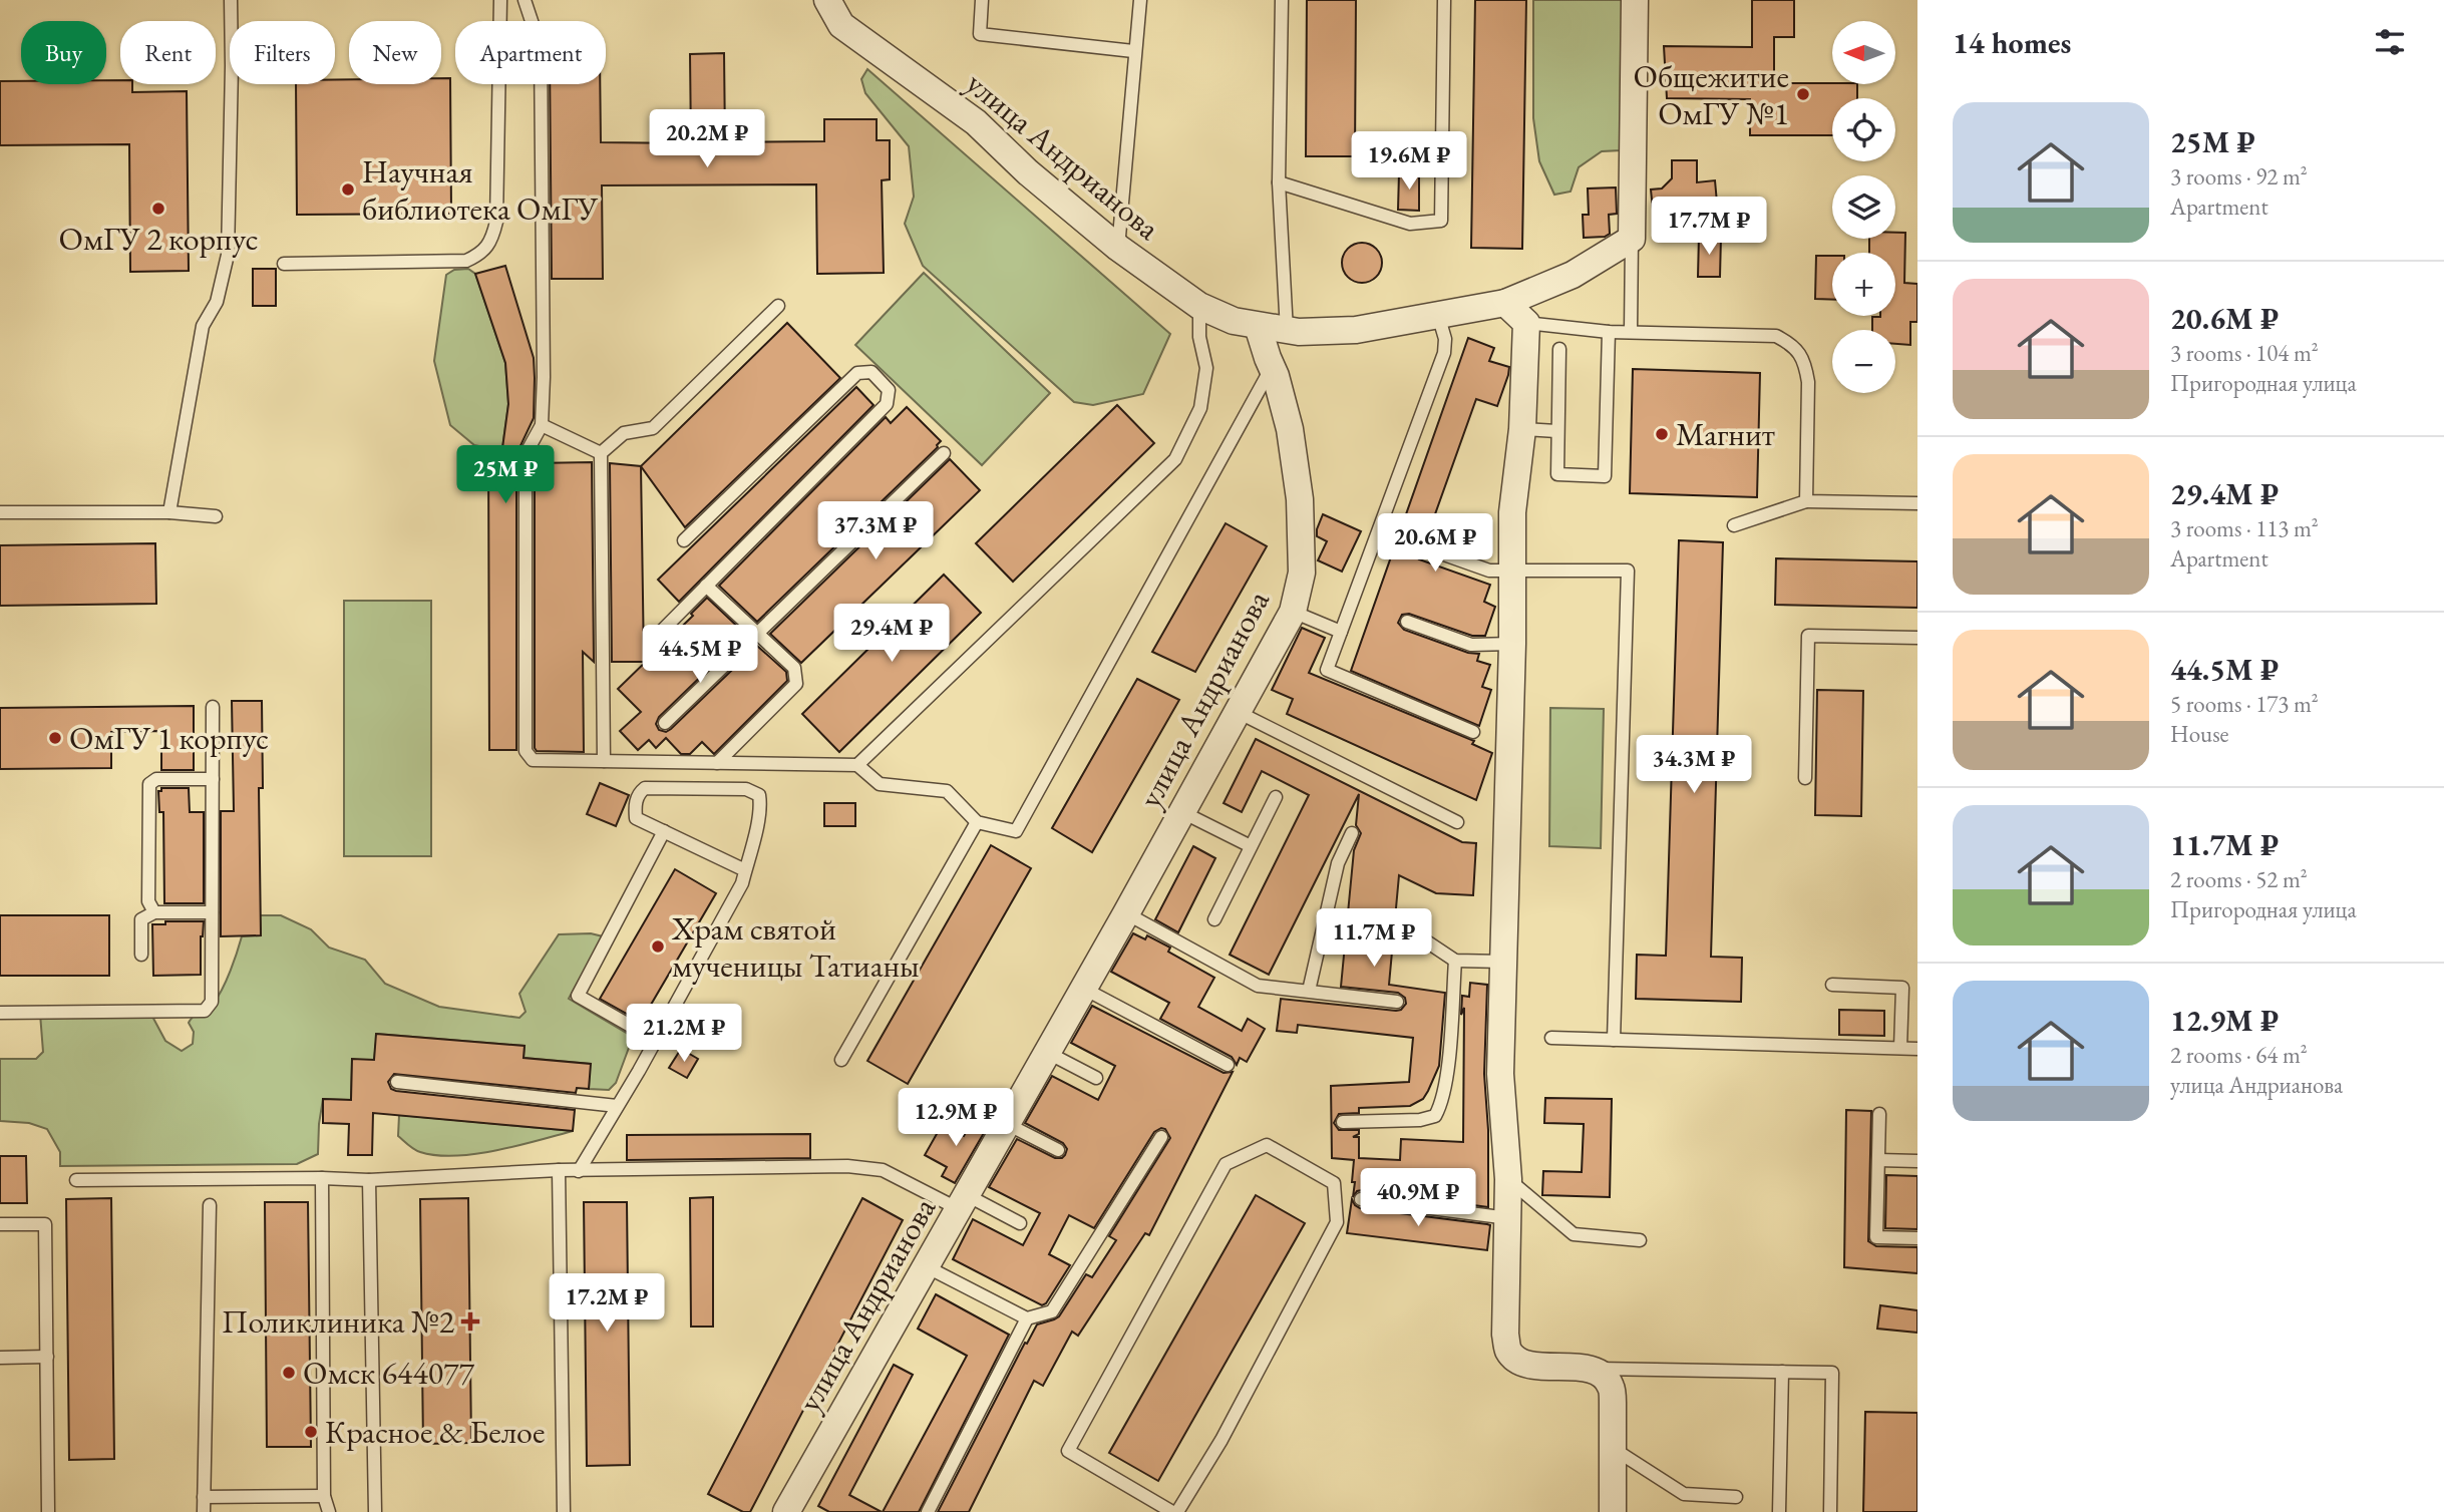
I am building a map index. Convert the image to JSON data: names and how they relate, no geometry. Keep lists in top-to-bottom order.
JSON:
{
  "streets": {
    "street": ["улица Андрианова"]
  },
  "places": {
    "other": [
      "Общежитие ОмГУ №1",
      "Научная библиотека ОмГУ",
      "ОмГУ 2 корпус",
      "Магнит",
      "ОмГУ 1 корпус",
      "Храм святой мученицы Татианы",
      "Омск 644077",
      "Красное & Белое"
    ],
    "health": ["Поликлиника №2"]
  },
  "north": "left",
  "page": {
    "heading": "14 homes",
    "map_buttons": ["+", "−"],
    "chip": [
      "Buy",
      "Rent",
      "Filters",
      "New",
      "Apartment"
    ],
    "list": [
      {
        "name": "25M ₽",
        "note": "3 rooms · 92 m² · Apartment"
      },
      {
        "name": "20.6M ₽",
        "note": "3 rooms · 104 m² · Пригородная улица"
      },
      {
        "name": "29.4M ₽",
        "note": "3 rooms · 113 m² · Apartment"
      },
      {
        "name": "44.5M ₽",
        "note": "5 rooms · 173 m² · House"
      },
      {
        "name": "11.7M ₽",
        "note": "2 rooms · 52 m² · Пригородная улица"
      },
      {
        "name": "12.9M ₽",
        "note": "2 rooms · 64 m² · улица Андрианова"
      }
    ],
    "price": [
      "20.2M ₽",
      "19.6M ₽",
      "17.7M ₽",
      "25M ₽",
      "37.3M ₽",
      "20.6M ₽",
      "29.4M ₽",
      "44.5M ₽",
      "34.3M ₽",
      "11.7M ₽",
      "21.2M ₽",
      "12.9M ₽",
      "40.9M ₽",
      "17.2M ₽"
    ]
  }
}
